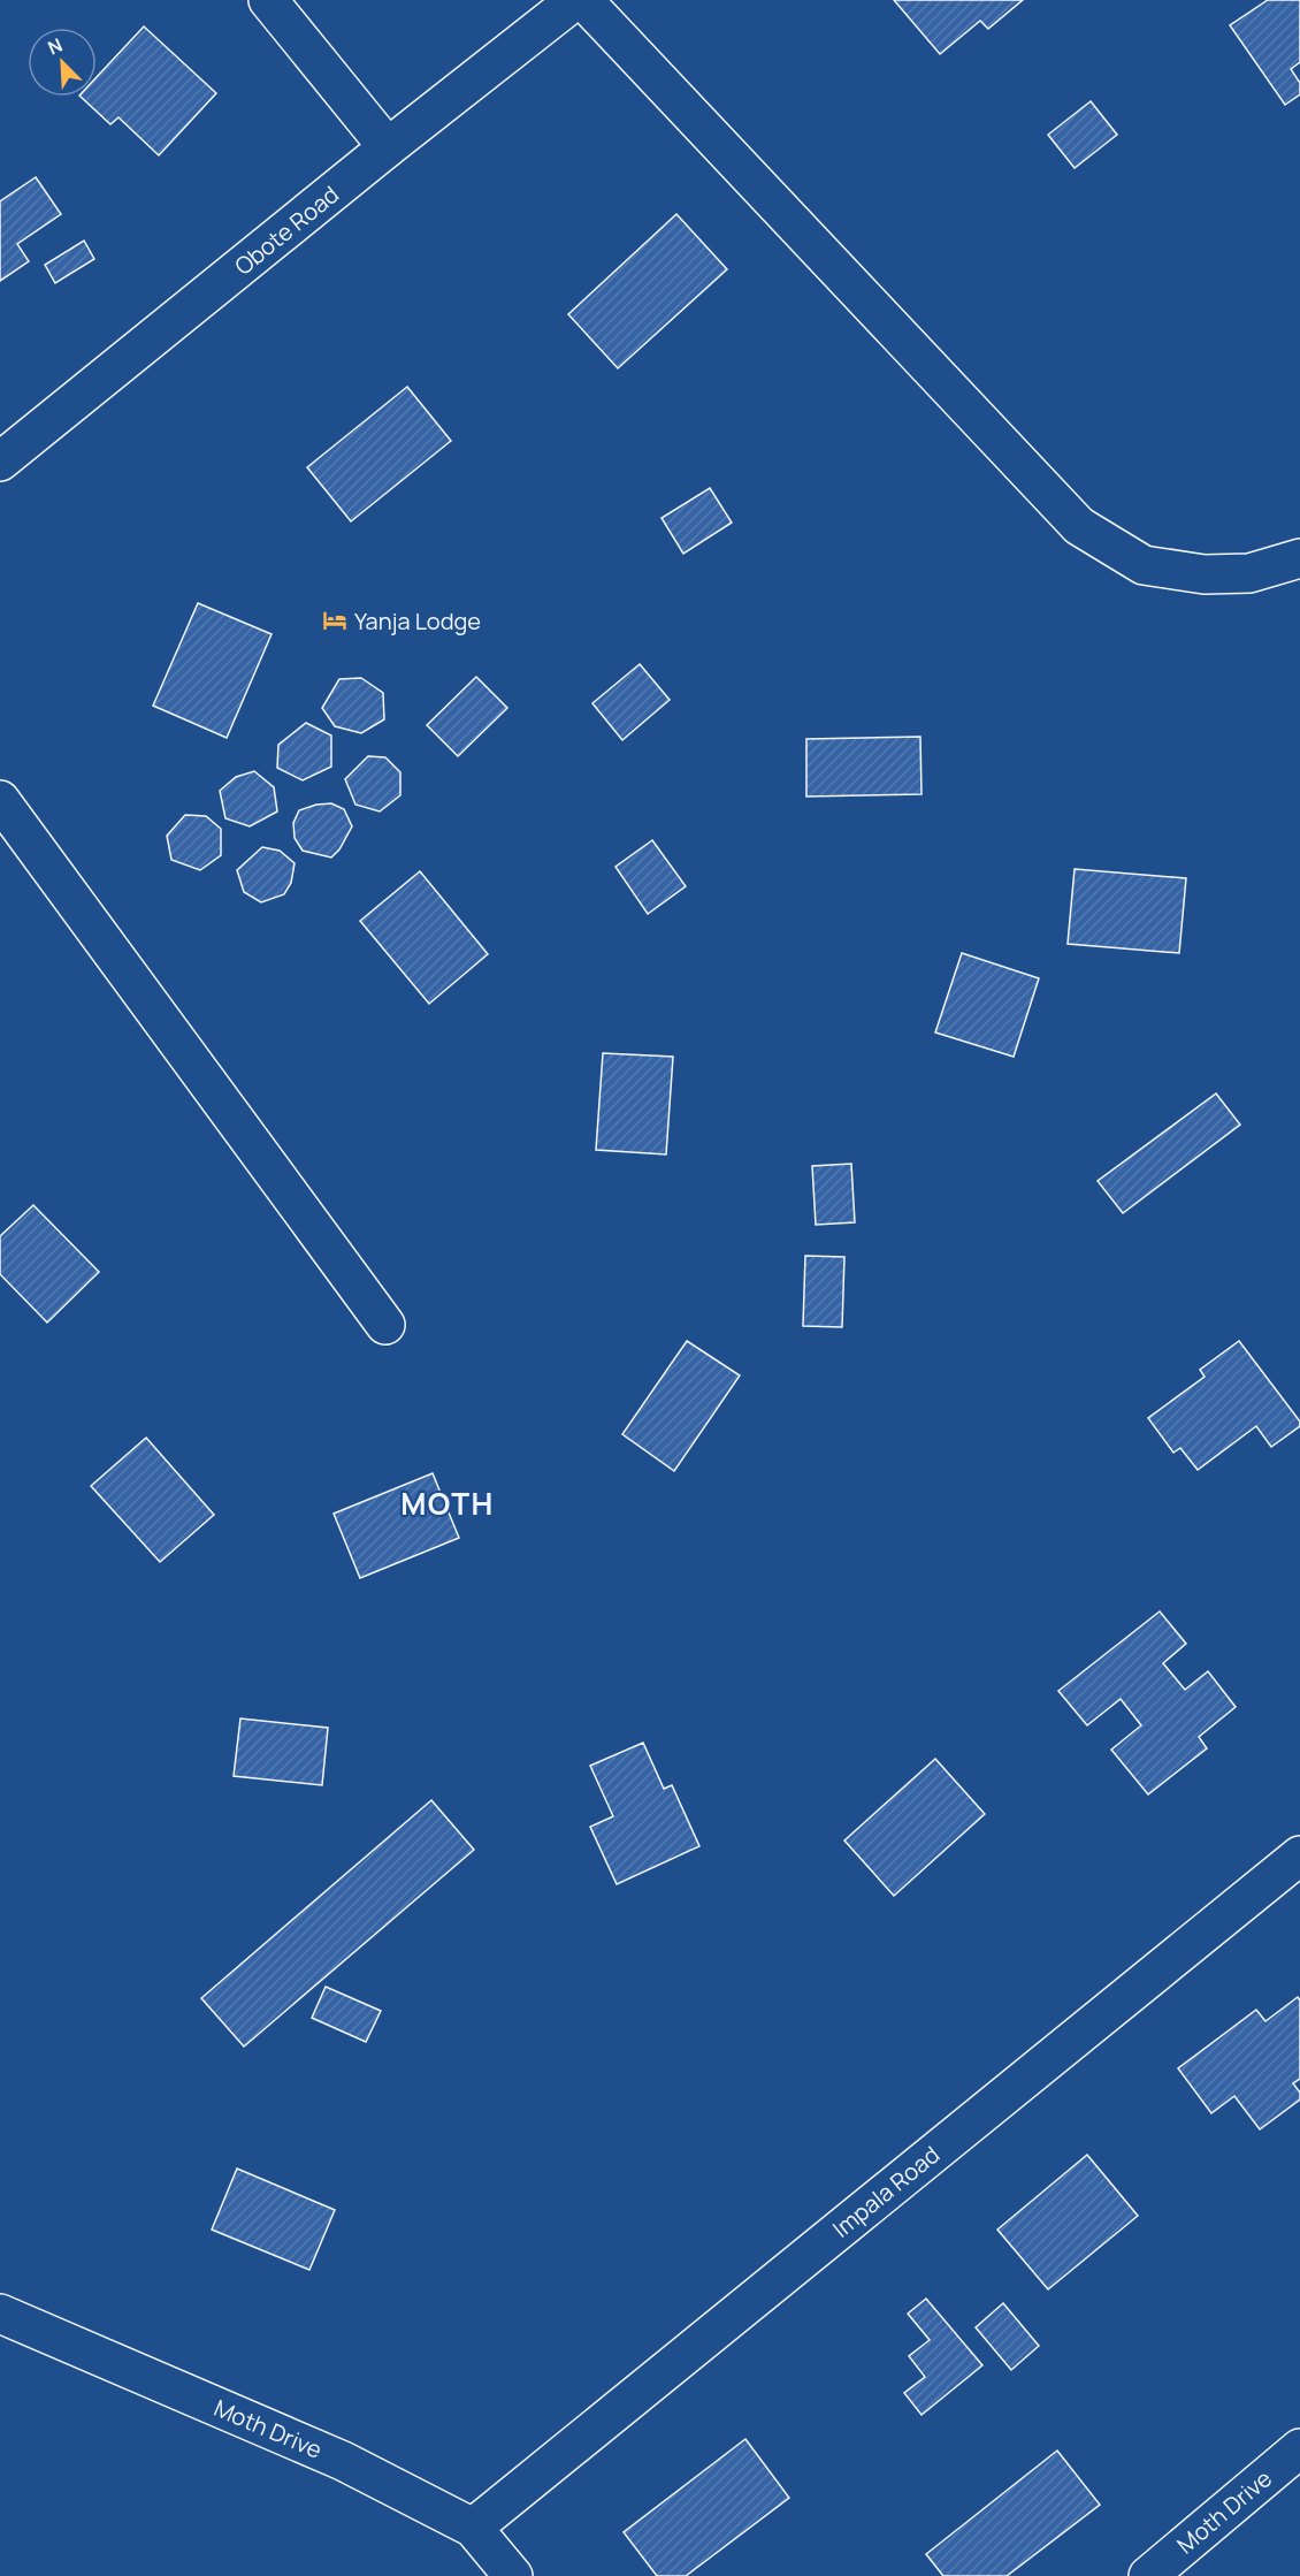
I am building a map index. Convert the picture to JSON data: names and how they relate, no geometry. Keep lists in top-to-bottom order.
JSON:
{
  "streets": {
    "street": ["Obote Road", "Impala Road", "Moth Drive"]
  },
  "crossings": [
    ["Impala Road", "Moth Drive"]
  ],
  "districts": ["MOTH"],
  "places": {
    "hotel": ["Yanja Lodge"]
  },
  "north": "top left"
}
